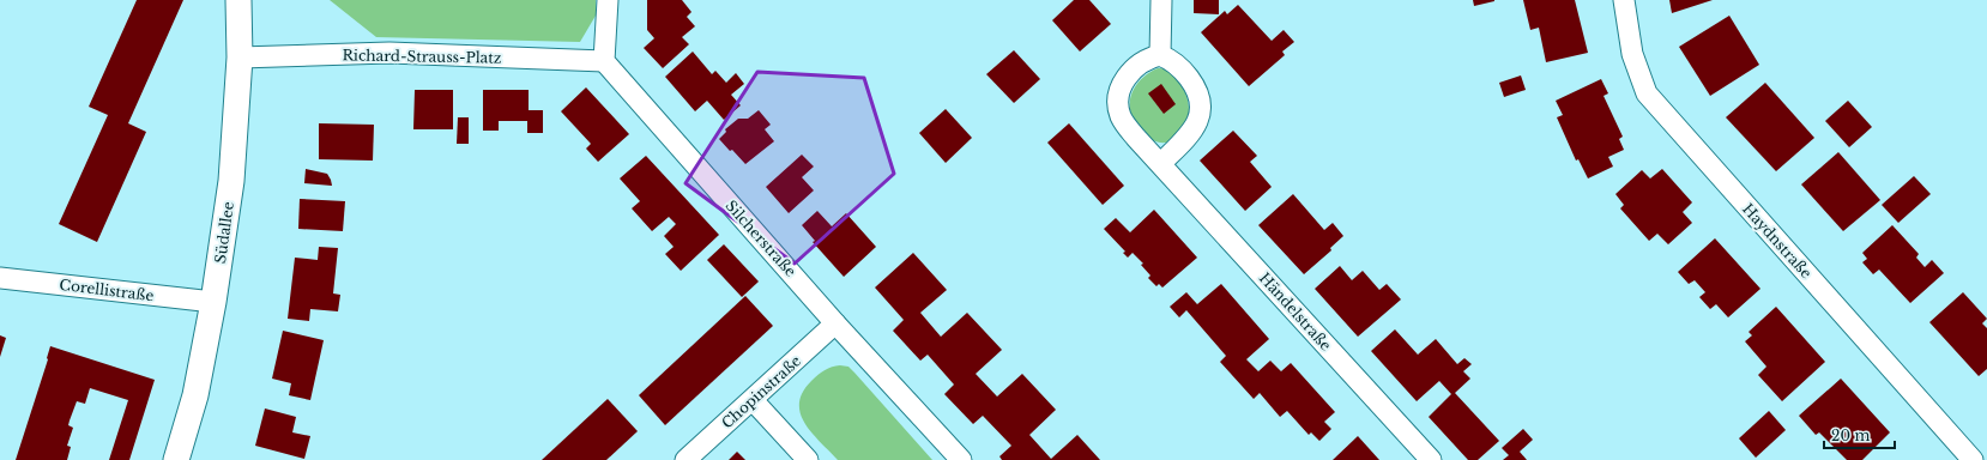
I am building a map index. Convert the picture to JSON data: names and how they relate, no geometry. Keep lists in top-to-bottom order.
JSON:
{
  "streets": {
    "street": [
      "Richard-Strauss-Platz",
      "Südallee",
      "Silcherstraße",
      "Haydnstraße",
      "Corellistraße",
      "Händelstraße",
      "Chopinstraße"
    ]
  },
  "crossings": [
    ["Richard-Strauss-Platz", "Südallee"],
    ["Richard-Strauss-Platz", "Silcherstraße"],
    ["Südallee", "Corellistraße"],
    ["Silcherstraße", "Chopinstraße"]
  ],
  "scale_bar": "20 m"
}
